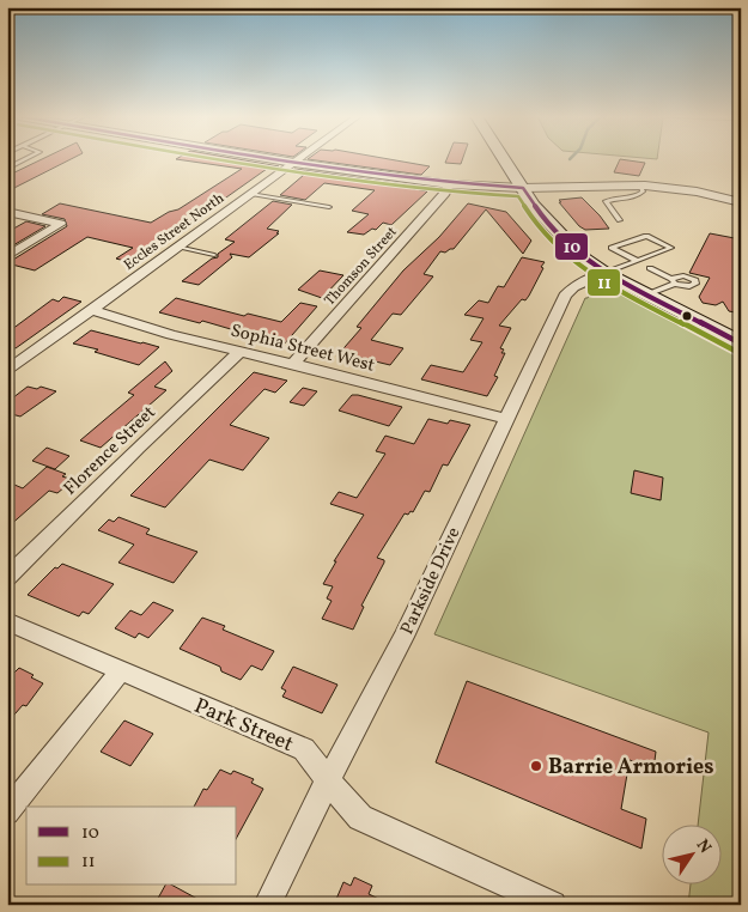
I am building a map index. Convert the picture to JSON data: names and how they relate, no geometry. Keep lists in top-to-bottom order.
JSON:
{
  "streets": {
    "street": [
      "Eccles Street North",
      "Thomson Street",
      "Sophia Street West",
      "Florence Street",
      "Parkside Drive",
      "Park Street"
    ]
  },
  "crossings": [
    ["Eccles Street North", "Sophia Street West"],
    ["Thomson Street", "Sophia Street West"],
    ["Sophia Street West", "Florence Street"],
    ["Sophia Street West", "Parkside Drive"],
    ["Parkside Drive", "Park Street"]
  ],
  "places": ["Barrie Armories"],
  "lines": ["transit line 10", "transit line 11"],
  "legend": ["10", "11"],
  "north": "top right"
}
